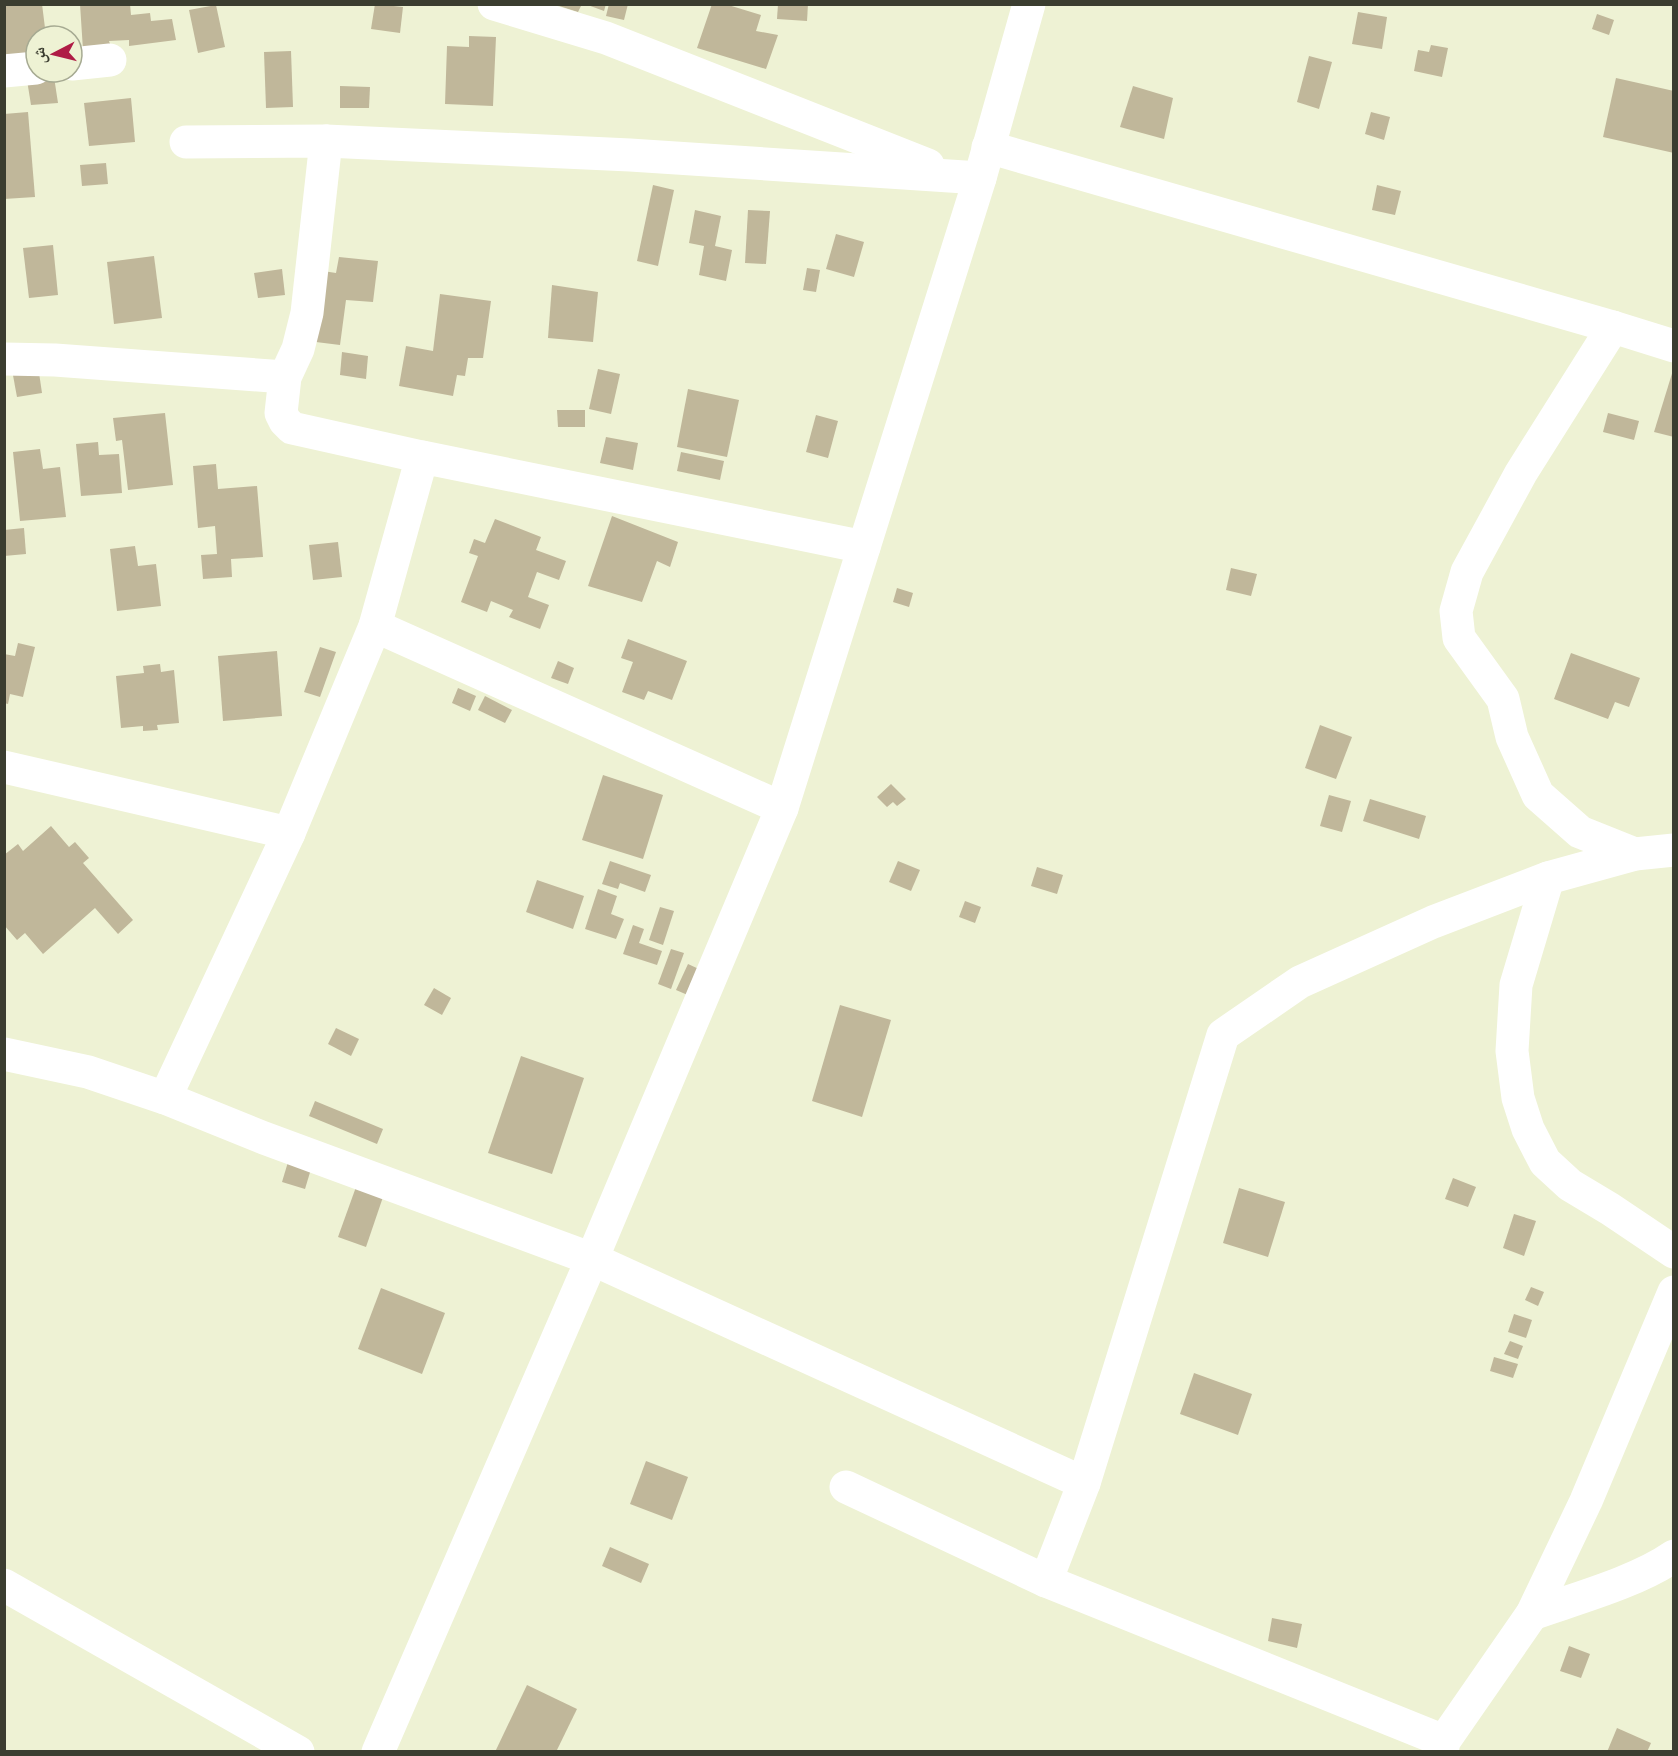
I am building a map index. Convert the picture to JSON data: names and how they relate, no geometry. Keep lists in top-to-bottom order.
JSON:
{
  "north": "left"
}
